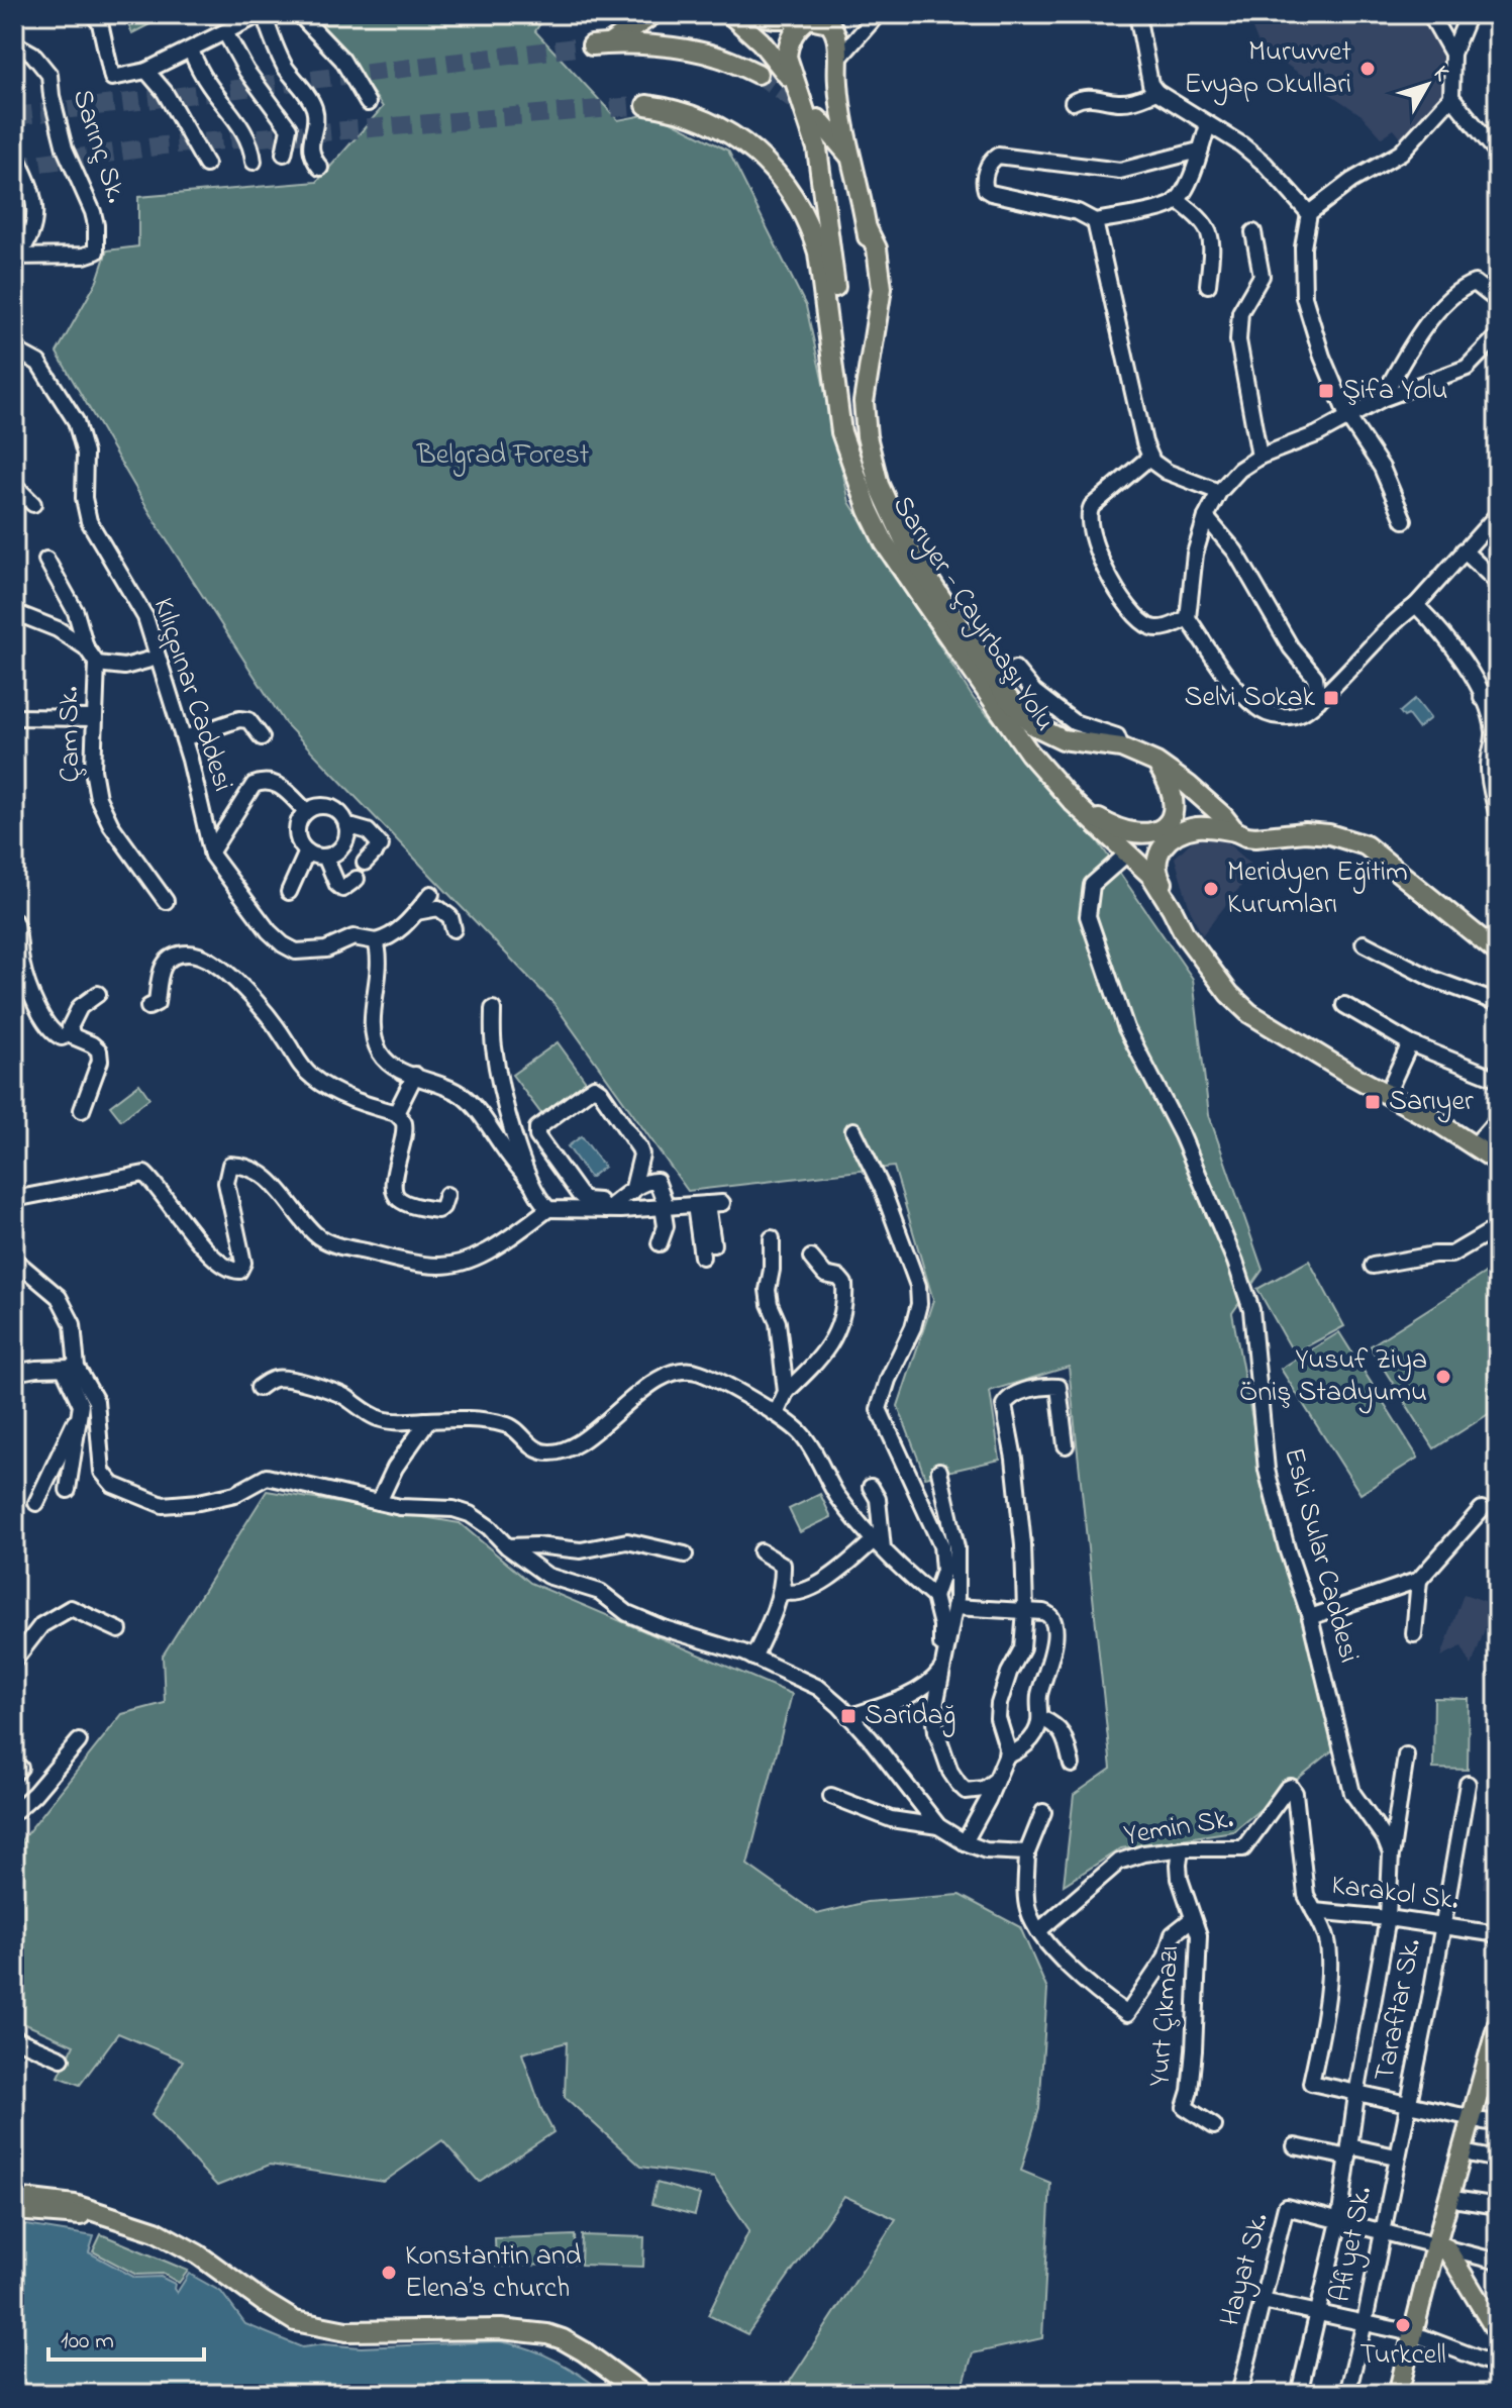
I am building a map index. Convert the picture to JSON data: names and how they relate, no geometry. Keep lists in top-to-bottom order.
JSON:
{
  "streets": {
    "main road": ["Sarıyer - Çayırbaşı Yolu"],
    "street": [
      "Sarınç Sk.",
      "Kılıçpınar Caddesi",
      "Çam Sk.",
      "Eski Sular Caddesi",
      "Yemin Sk.",
      "Karakol Sk.",
      "Taraftar Sk.",
      "Yurt Çıkmazı",
      "Afiyet Sk.",
      "Hayat Sk."
    ]
  },
  "crossings": [
    ["Sarıyer - Çayırbaşı Yolu", "Eski Sular Caddesi"],
    ["Yemin Sk.", "Karakol Sk."],
    ["Yemin Sk.", "Yurt Çıkmazı"],
    ["Karakol Sk.", "Taraftar Sk."],
    ["Taraftar Sk.", "Afiyet Sk."]
  ],
  "parks": ["Belgrad Forest"],
  "places": {
    "other": [
      "Muruvvet Evyap Okullari",
      "Meridyen Eğitim Kurumları",
      "Yusuf Ziya Öniş Stadyumu",
      "Konstantin and Elena’s church",
      "Turkcell"
    ],
    "transit": [
      "Şifa Yolu",
      "Selvi Sokak",
      "Sarıyer",
      "Saridağ"
    ]
  },
  "scale_bar": "100 m",
  "north": "top right"
}
